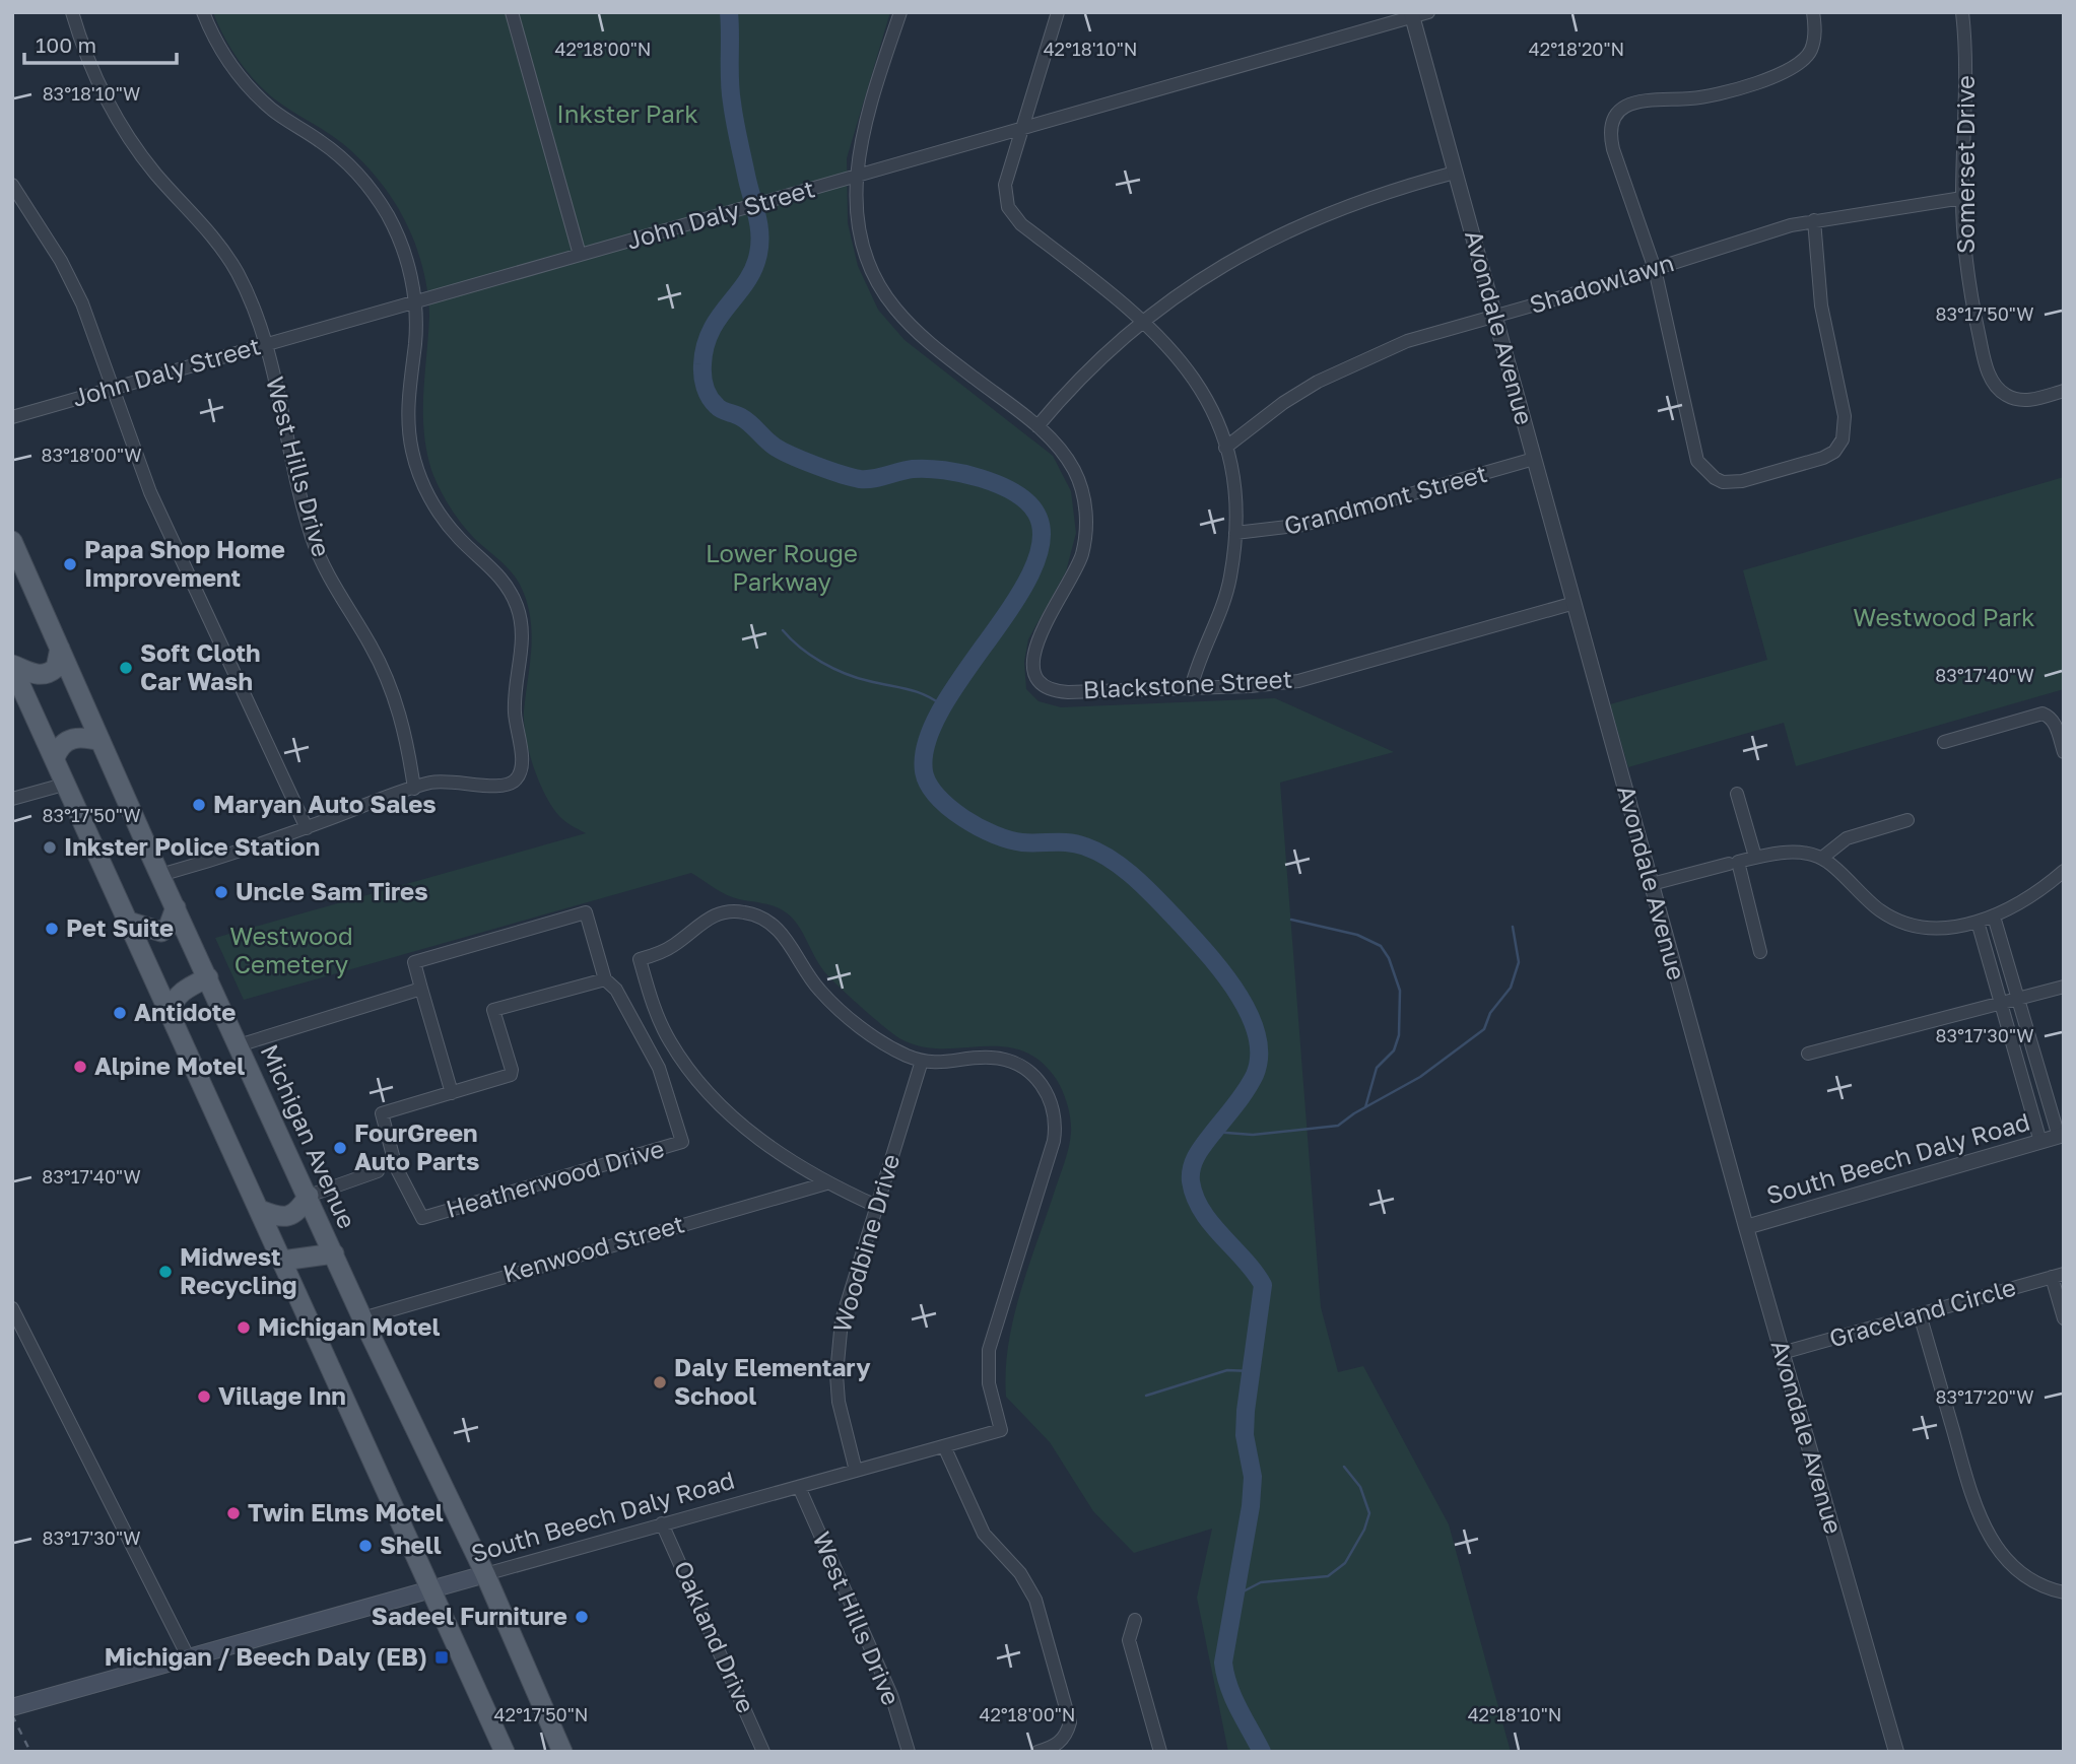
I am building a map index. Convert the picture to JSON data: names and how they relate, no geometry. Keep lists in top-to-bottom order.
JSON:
{
  "streets": {
    "main road": ["Michigan Avenue", "South Beech Daly Road"],
    "street": [
      "Somerset Drive",
      "John Daly Street",
      "Shadowlawn",
      "Avondale Avenue",
      "West Hills Drive",
      "Grandmont Street",
      "Blackstone Street",
      "Heatherwood Drive",
      "Woodbine Drive",
      "Kenwood Street",
      "Graceland Circle",
      "Oakland Drive"
    ]
  },
  "crossings": [
    ["Somerset Drive", "Shadowlawn"],
    ["John Daly Street", "Avondale Avenue"],
    ["John Daly Street", "West Hills Drive"],
    ["Shadowlawn", "Avondale Avenue"],
    ["Avondale Avenue", "Grandmont Street"],
    ["Avondale Avenue", "Blackstone Street"],
    ["Avondale Avenue", "South Beech Daly Road"],
    ["Avondale Avenue", "Graceland Circle"],
    ["West Hills Drive", "South Beech Daly Road"],
    ["Michigan Avenue", "South Beech Daly Road"],
    ["Michigan Avenue", "Kenwood Street"],
    ["South Beech Daly Road", "Woodbine Drive"],
    ["South Beech Daly Road", "Oakland Drive"]
  ],
  "parks": [
    "Inkster Park",
    "Lower Rouge Parkway",
    "Westwood Park",
    "Westwood Cemetery"
  ],
  "places": {
    "other": [
      "Papa Shop Home Improvement",
      "Soft Cloth Car Wash",
      "Maryan Auto Sales",
      "Inkster Police Station",
      "Uncle Sam Tires",
      "Pet Suite",
      "Antidote",
      "Alpine Motel",
      "FourGreen Auto Parts",
      "Midwest Recycling",
      "Michigan Motel",
      "Daly Elementary School",
      "Village Inn",
      "Twin Elms Motel",
      "Shell",
      "Sadeel Furniture"
    ],
    "transit": ["Michigan / Beech Daly (EB)"]
  },
  "scale_bar": "100 m",
  "coordinates": [
    "42°18'00\"N",
    "42°18'10\"N",
    "42°18'20\"N",
    "83°18'10\"W",
    "83°17'50\"W",
    "83°18'00\"W",
    "83°17'40\"W",
    "83°17'30\"W",
    "83°17'20\"W",
    "42°17'50\"N"
  ]
}
